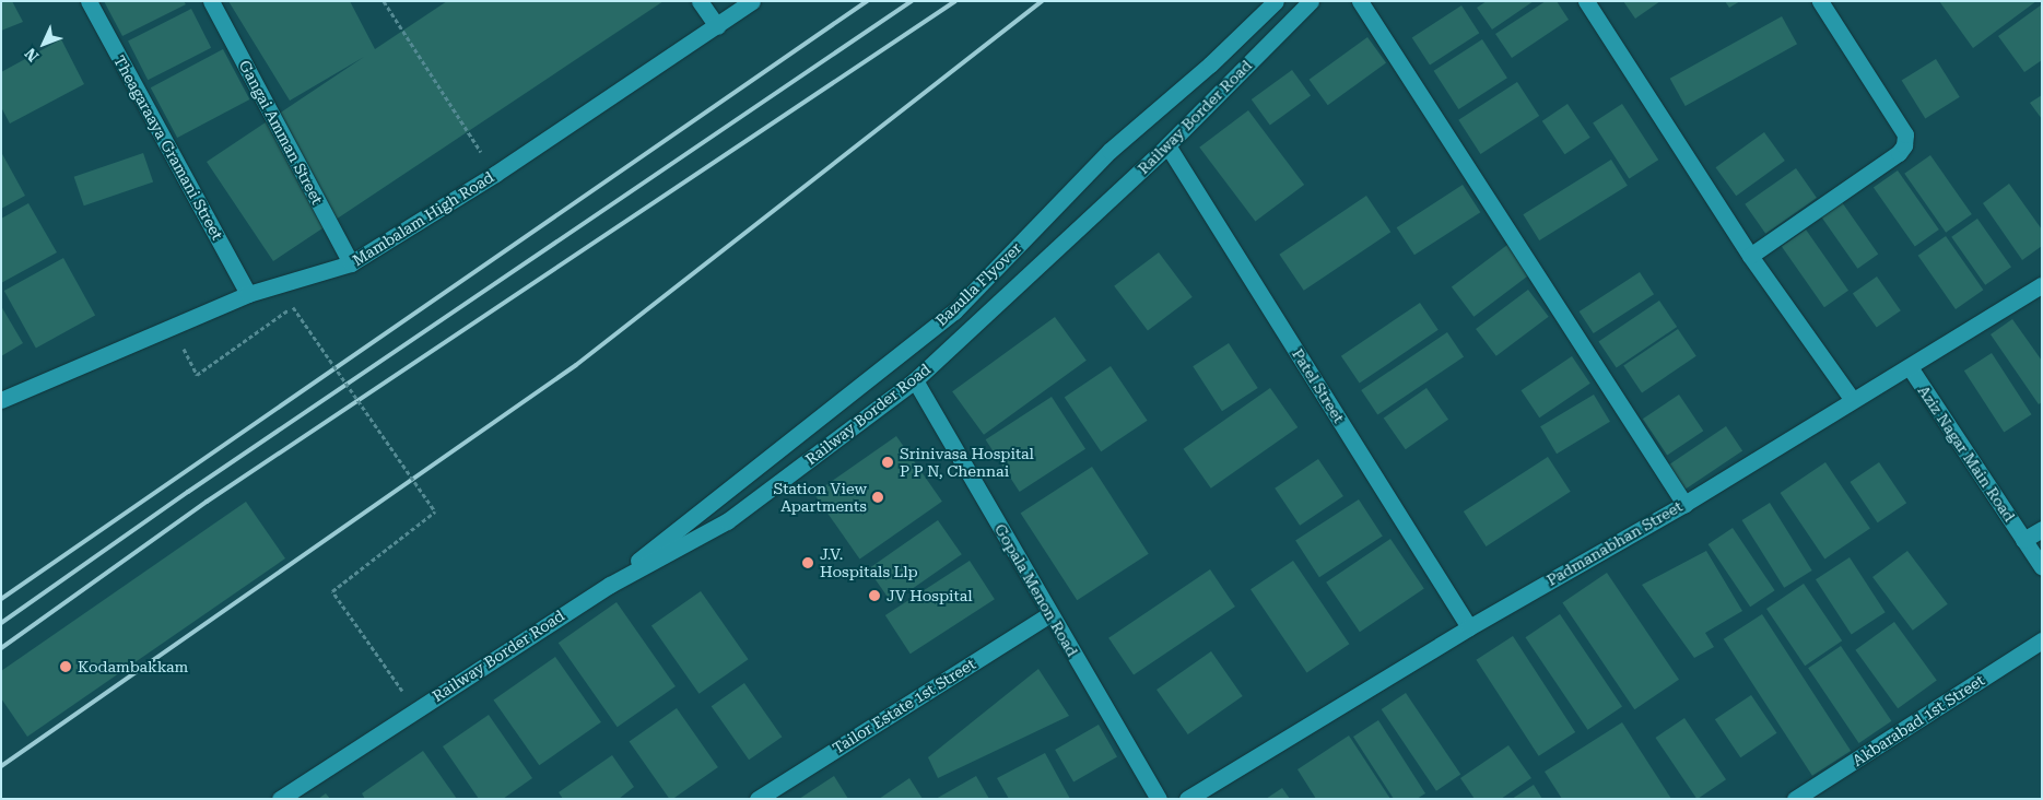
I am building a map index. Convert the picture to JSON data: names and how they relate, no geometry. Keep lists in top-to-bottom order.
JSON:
{
  "streets": {
    "street": [
      "Railway Border Road",
      "Gangai Amman Street",
      "Theagaraaya Gramani Street",
      "Mambalam High Road",
      "Bazulla Flyover",
      "Patel Street",
      "Aziz Nagar Main Road",
      "Padmanabhan Street",
      "Gopala Menon Road",
      "Tailor Estate 1st Street",
      "Akbarabad 1st Street"
    ]
  },
  "crossings": [
    ["Railway Border Road", "Bazulla Flyover"],
    ["Railway Border Road", "Patel Street"],
    ["Railway Border Road", "Gopala Menon Road"],
    ["Gangai Amman Street", "Mambalam High Road"],
    ["Theagaraaya Gramani Street", "Mambalam High Road"],
    ["Patel Street", "Padmanabhan Street"],
    ["Aziz Nagar Main Road", "Padmanabhan Street"],
    ["Gopala Menon Road", "Tailor Estate 1st Street"]
  ],
  "places": [
    "Srinivasa Hospital P P N, Chennai",
    "Station View Apartments",
    "J.V. Hospitals Llp",
    "JV Hospital",
    "Kodambakkam"
  ],
  "north": "bottom left"
}
